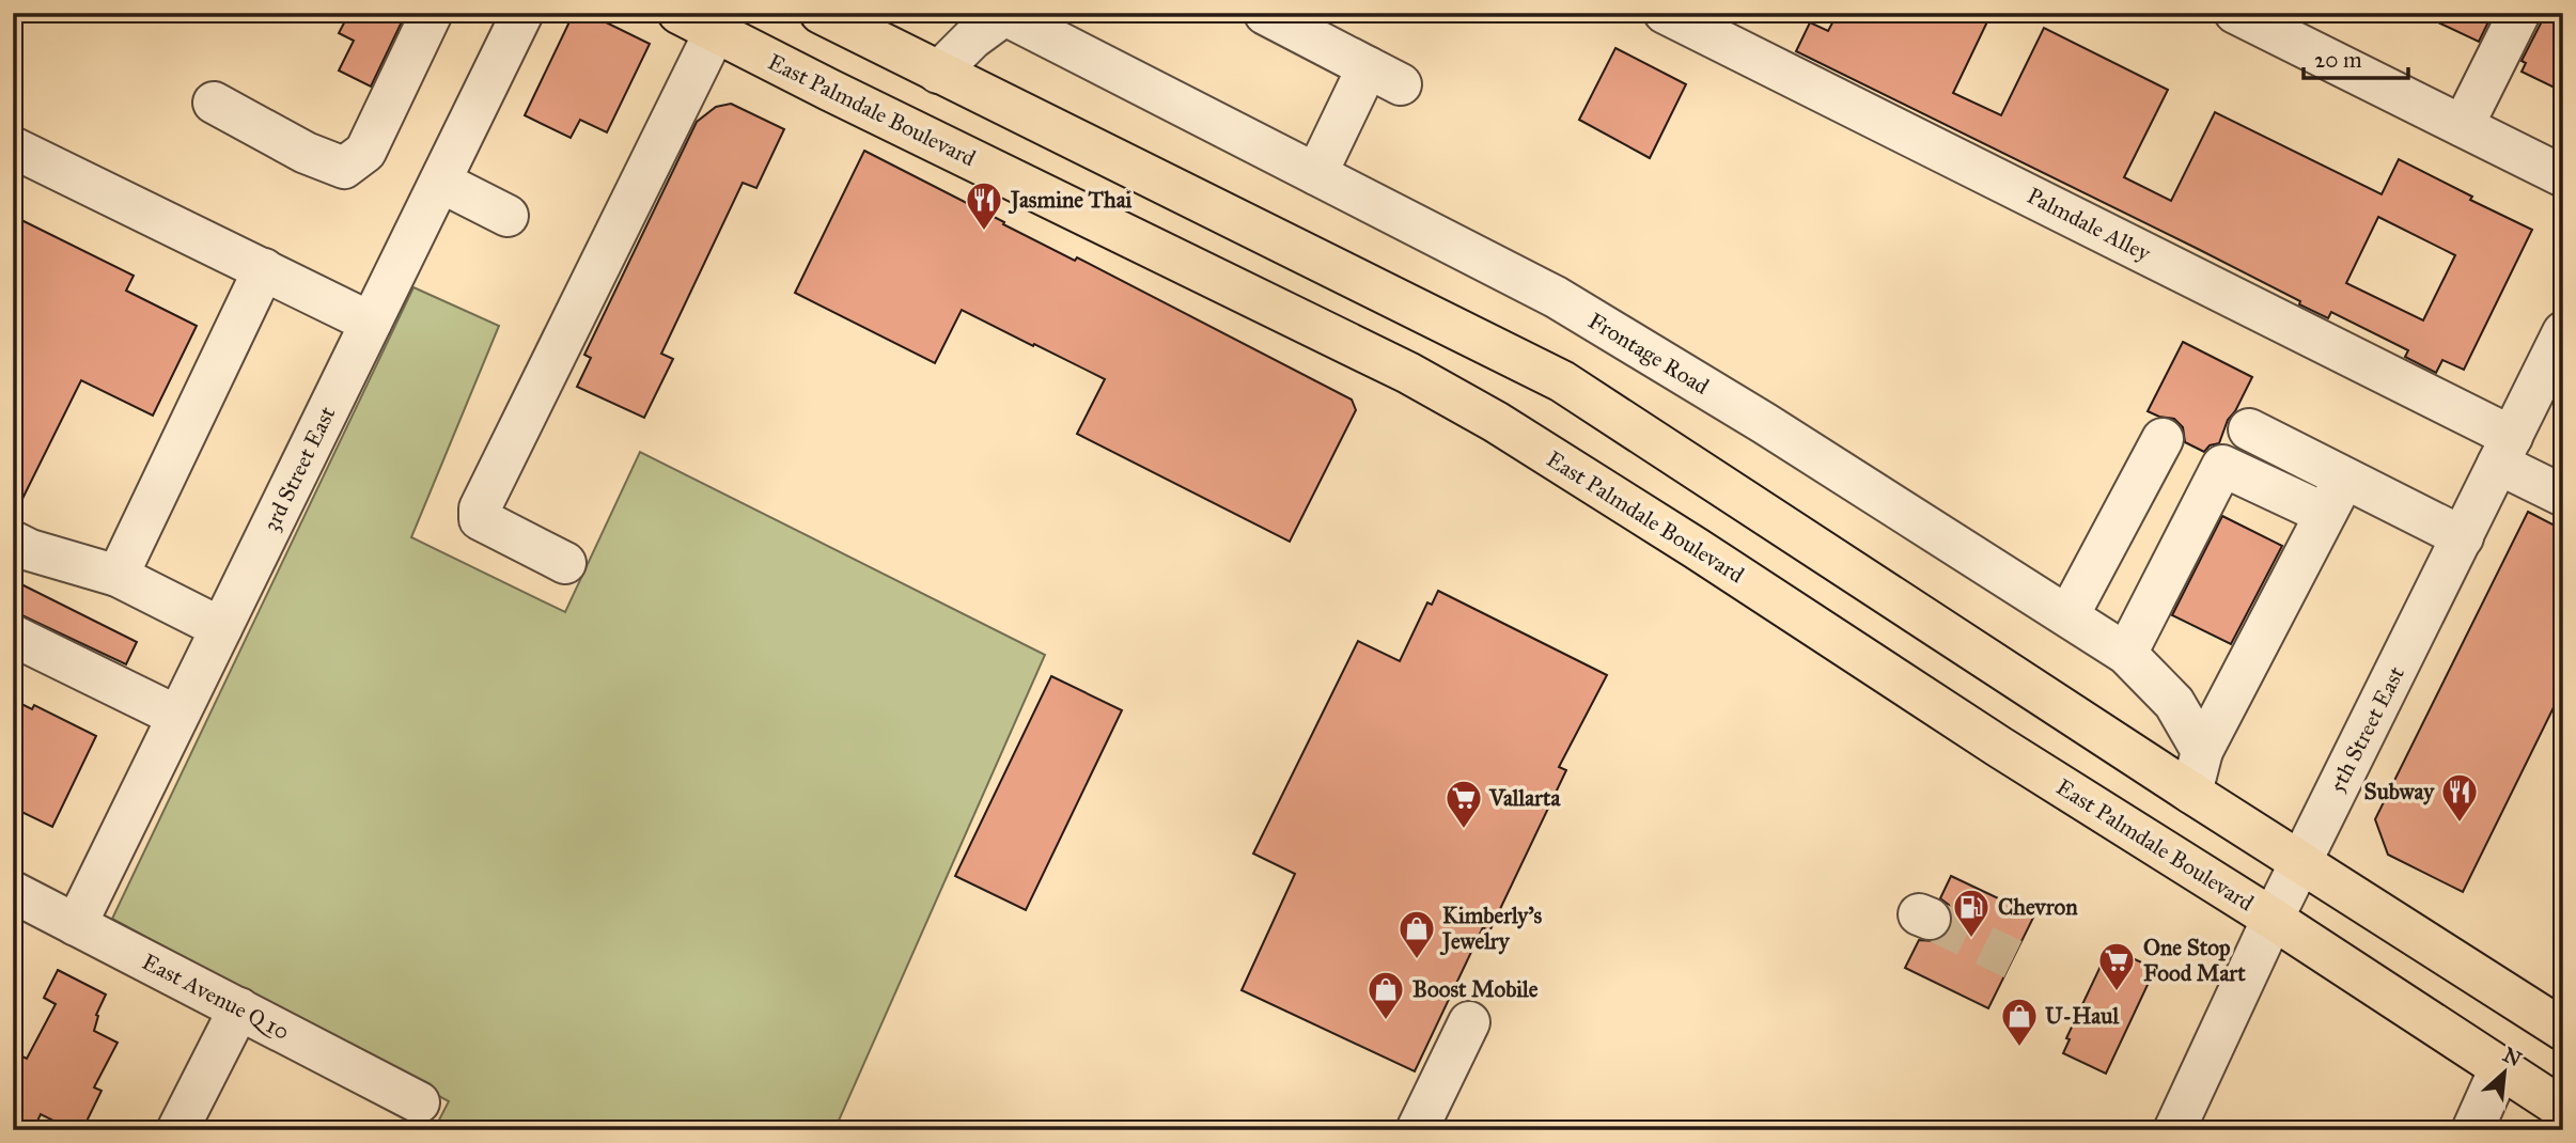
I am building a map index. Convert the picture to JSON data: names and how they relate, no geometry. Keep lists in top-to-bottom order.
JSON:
{
  "streets": {
    "highway": ["East Palmdale Boulevard"],
    "street": [
      "Palmdale Alley",
      "Frontage Road",
      "3rd Street East",
      "5th Street East",
      "East Avenue Q 10"
    ]
  },
  "crossings": [
    ["East Palmdale Boulevard", "5th Street East"],
    ["Palmdale Alley", "5th Street East"],
    ["3rd Street East", "East Avenue Q 10"]
  ],
  "places": {
    "restaurant": ["Jasmine Thai", "Subway"],
    "supermarket": ["Vallarta", "One Stop Food Mart"],
    "fuel station": ["Chevron"],
    "shop": ["Kimberly's Jewelry", "Boost Mobile", "U-Haul"]
  },
  "scale_bar": "20 m",
  "north": "top right"
}
